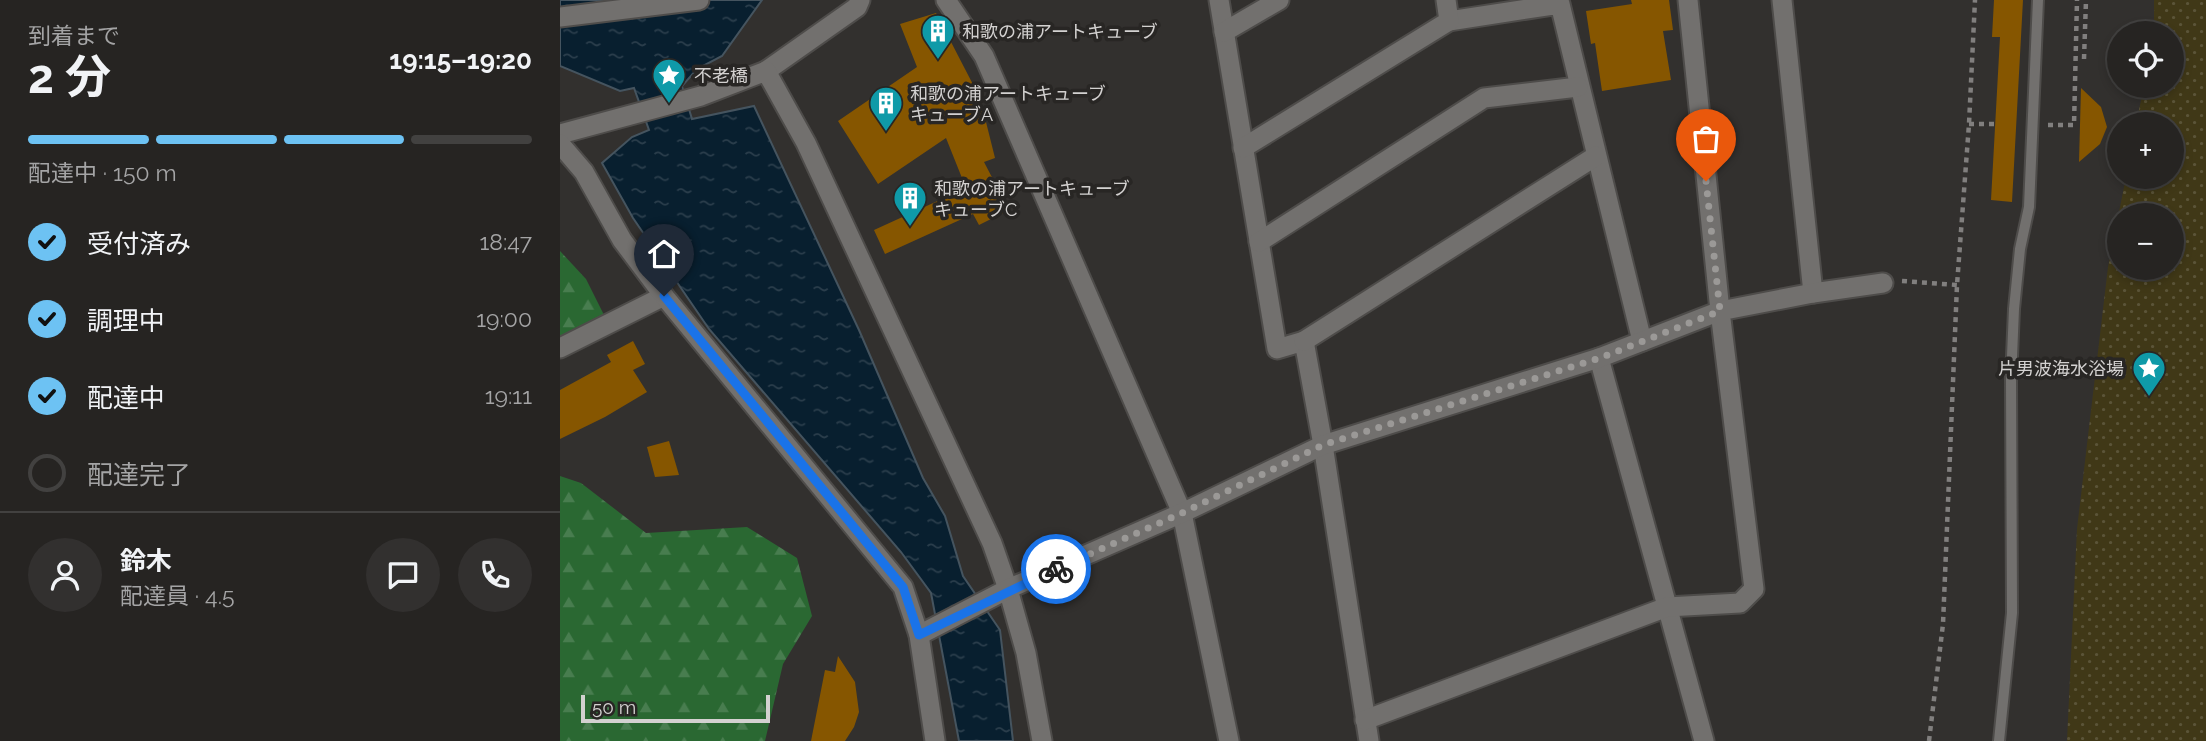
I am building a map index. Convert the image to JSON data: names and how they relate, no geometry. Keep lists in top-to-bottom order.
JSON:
{
  "places": {
    "building": ["和歌の浦アートキューブ", "和歌の浦アートキューブ キューブA", "和歌の浦アートキューブ キューブC"],
    "place": ["不老橋", "片男波海水浴場"]
  },
  "scale_bar": "50 m",
  "page": {
    "heading": ["2 分", "到着まで", "19:15–19:20"],
    "panel": ["鈴木", "配達員 · 4.5"],
    "map_buttons": ["+", "−"],
    "bar": "配達中 · 150 m",
    "list": [
      ["受付済み", "18:47"],
      ["調理中", "19:00"],
      ["配達中", "19:11"],
      "配達完了"
    ],
    "scale": "50 m"
  }
}
